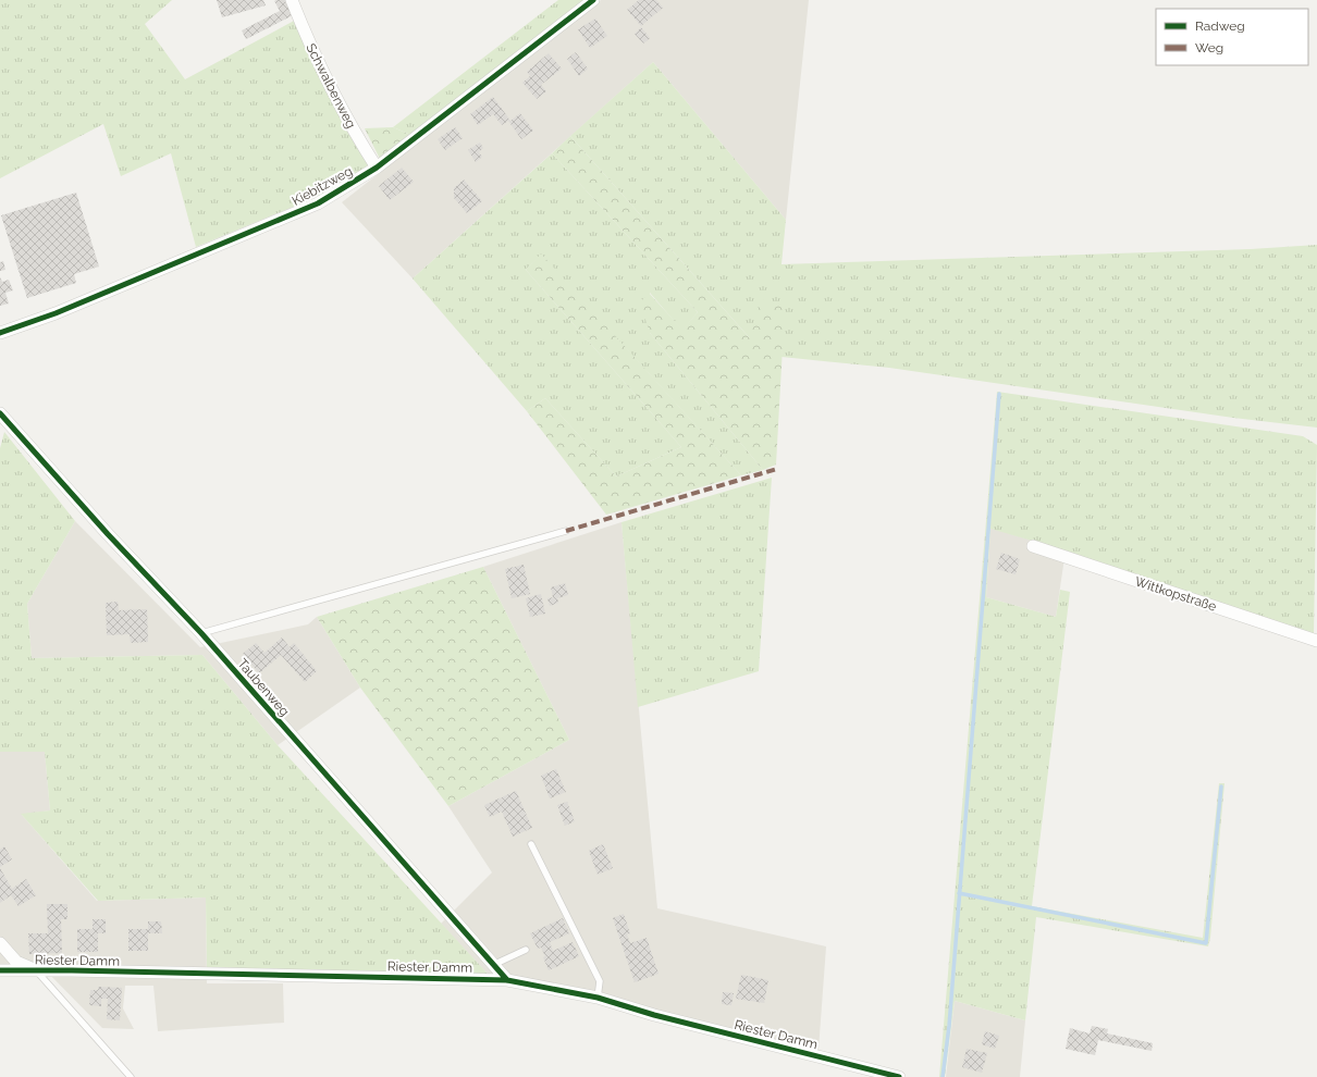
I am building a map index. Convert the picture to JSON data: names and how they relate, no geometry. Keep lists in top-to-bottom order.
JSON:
{
  "streets": {
    "street": [
      "Schwalbenweg",
      "Kiebitzweg",
      "Wittkopstraße",
      "Taubenweg",
      "Riester Damm"
    ]
  },
  "crossings": [
    ["Schwalbenweg", "Kiebitzweg"],
    ["Taubenweg", "Riester Damm"]
  ],
  "legend": ["Radweg", "Weg"]
}
